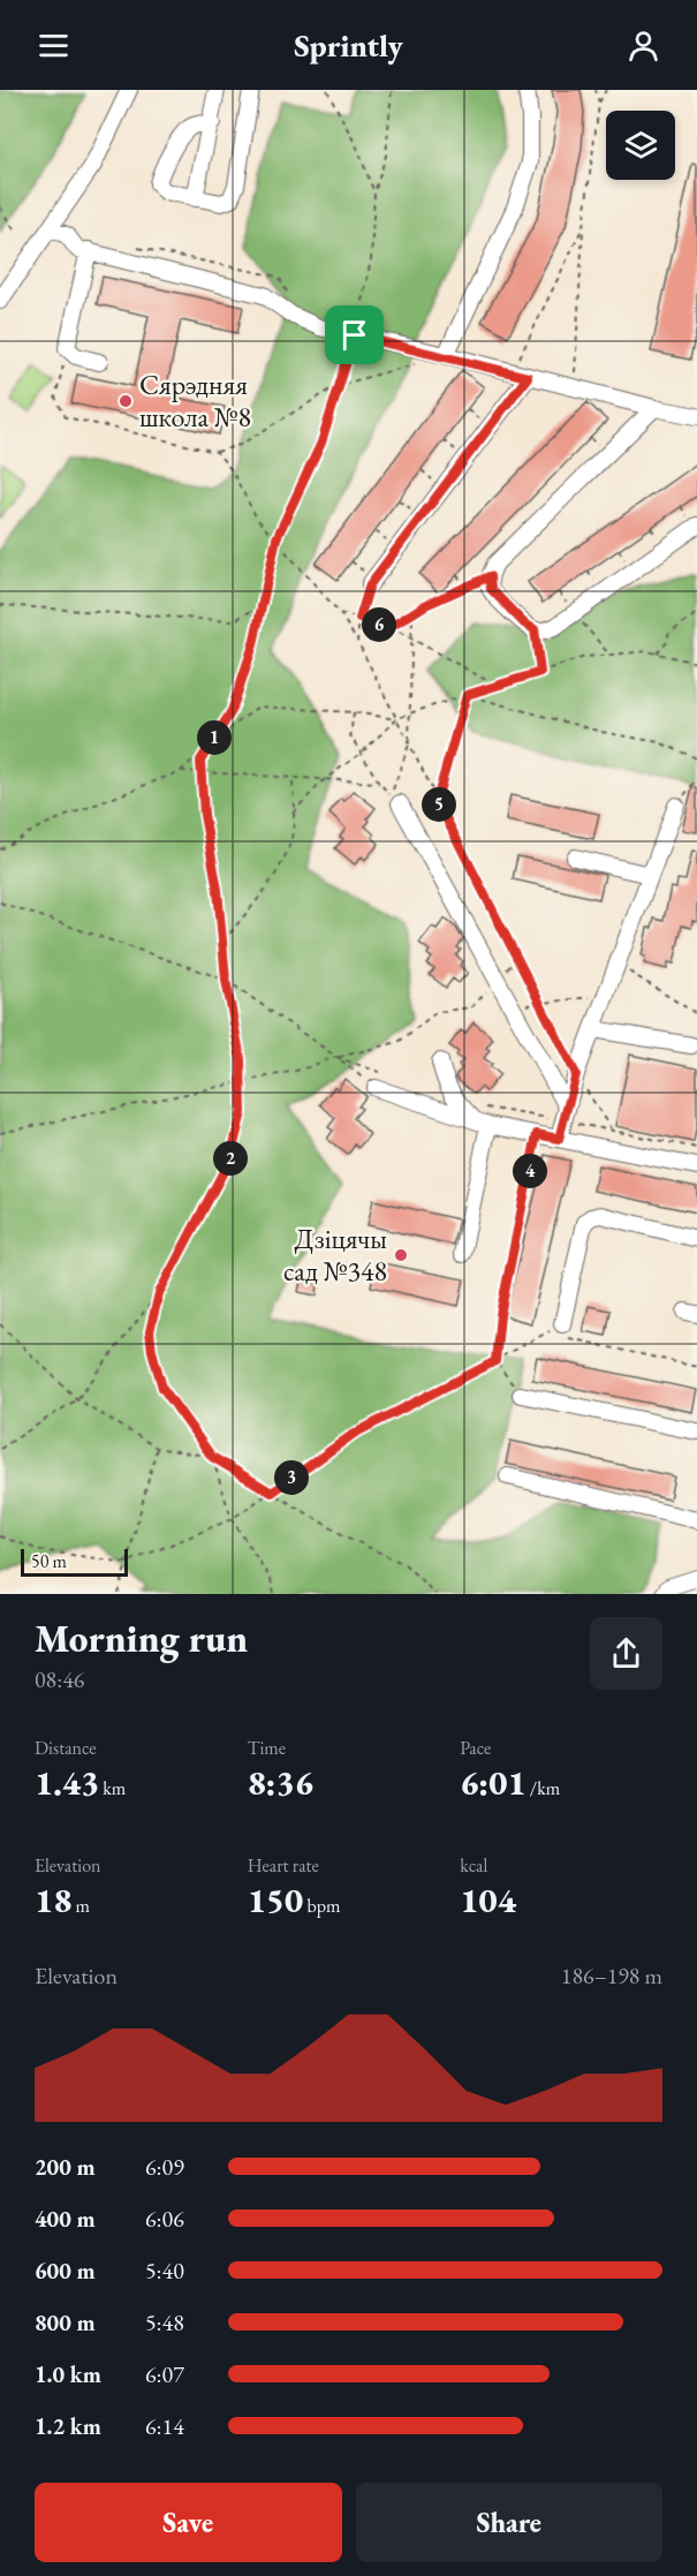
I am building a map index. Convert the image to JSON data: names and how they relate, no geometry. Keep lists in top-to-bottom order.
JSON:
{
  "places": ["Сярэдняя школа №8", "Дзіцячы сад №348"],
  "scale_bar": "50 m",
  "page": {
    "header": "Sprintly",
    "pins": [
      "6",
      "1",
      "5",
      "2",
      "4",
      "3"
    ],
    "scale": "50 m",
    "heading": ["Morning run", "08:46"],
    "stats": [
      ["Distance", "1.43 km"],
      ["Time", "8:36"],
      ["Pace", "6:01 /km"],
      ["Elevation", "18 m"],
      ["Heart rate", "150 bpm"],
      ["kcal", "104"]
    ],
    "chart": ["Elevation", "186–198 m"],
    "list": [
      {
        "name": "200 m",
        "note": "6:09"
      },
      {
        "name": "400 m",
        "note": "6:06"
      },
      {
        "name": "600 m",
        "note": "5:40"
      },
      {
        "name": "800 m",
        "note": "5:48"
      },
      {
        "name": "1.0 km",
        "note": "6:07"
      },
      {
        "name": "1.2 km",
        "note": "6:14"
      }
    ],
    "buttons": ["Save", "Share"]
  }
}
